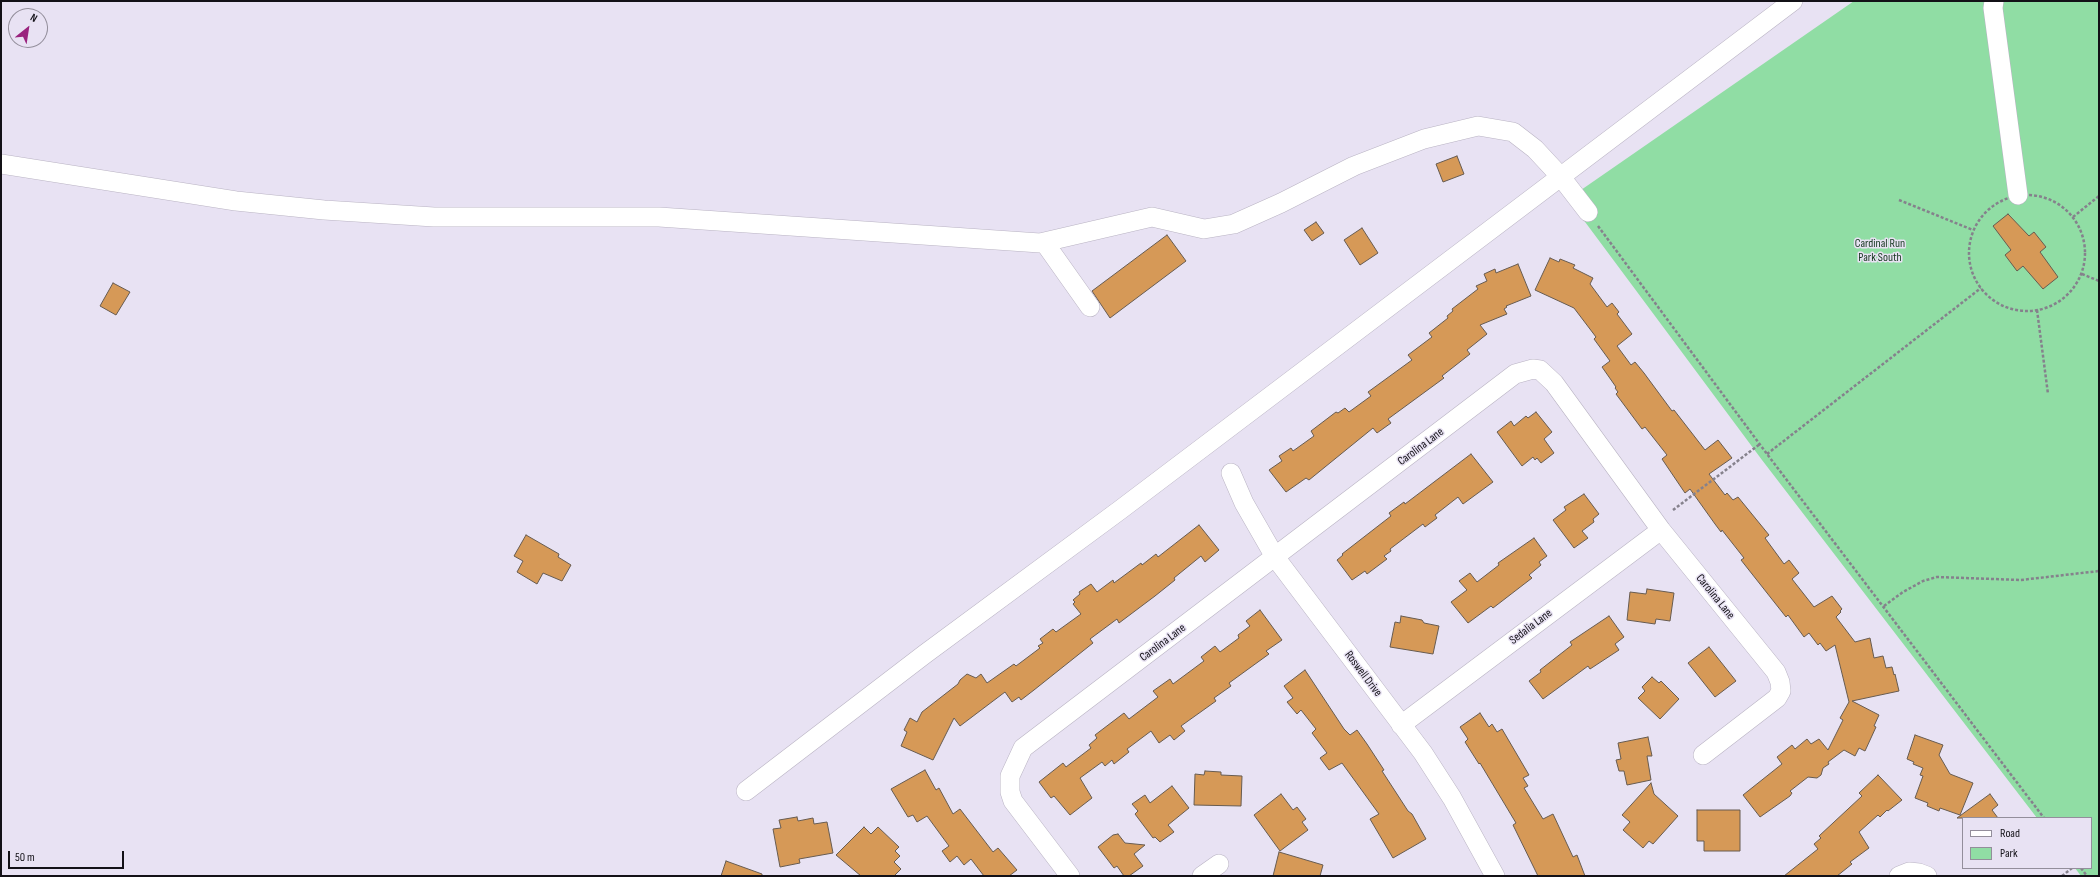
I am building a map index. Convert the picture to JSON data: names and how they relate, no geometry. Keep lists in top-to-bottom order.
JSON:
{
  "streets": {
    "street": ["Carolina Lane", "Sedalia Lane", "Roswell Drive"]
  },
  "crossings": [
    ["Carolina Lane", "Sedalia Lane"],
    ["Carolina Lane", "Roswell Drive"],
    ["Sedalia Lane", "Roswell Drive"]
  ],
  "parks": ["Cardinal Run Park South"],
  "legend": ["Road", "Park"],
  "scale_bar": "50 m",
  "north": "top right"
}
